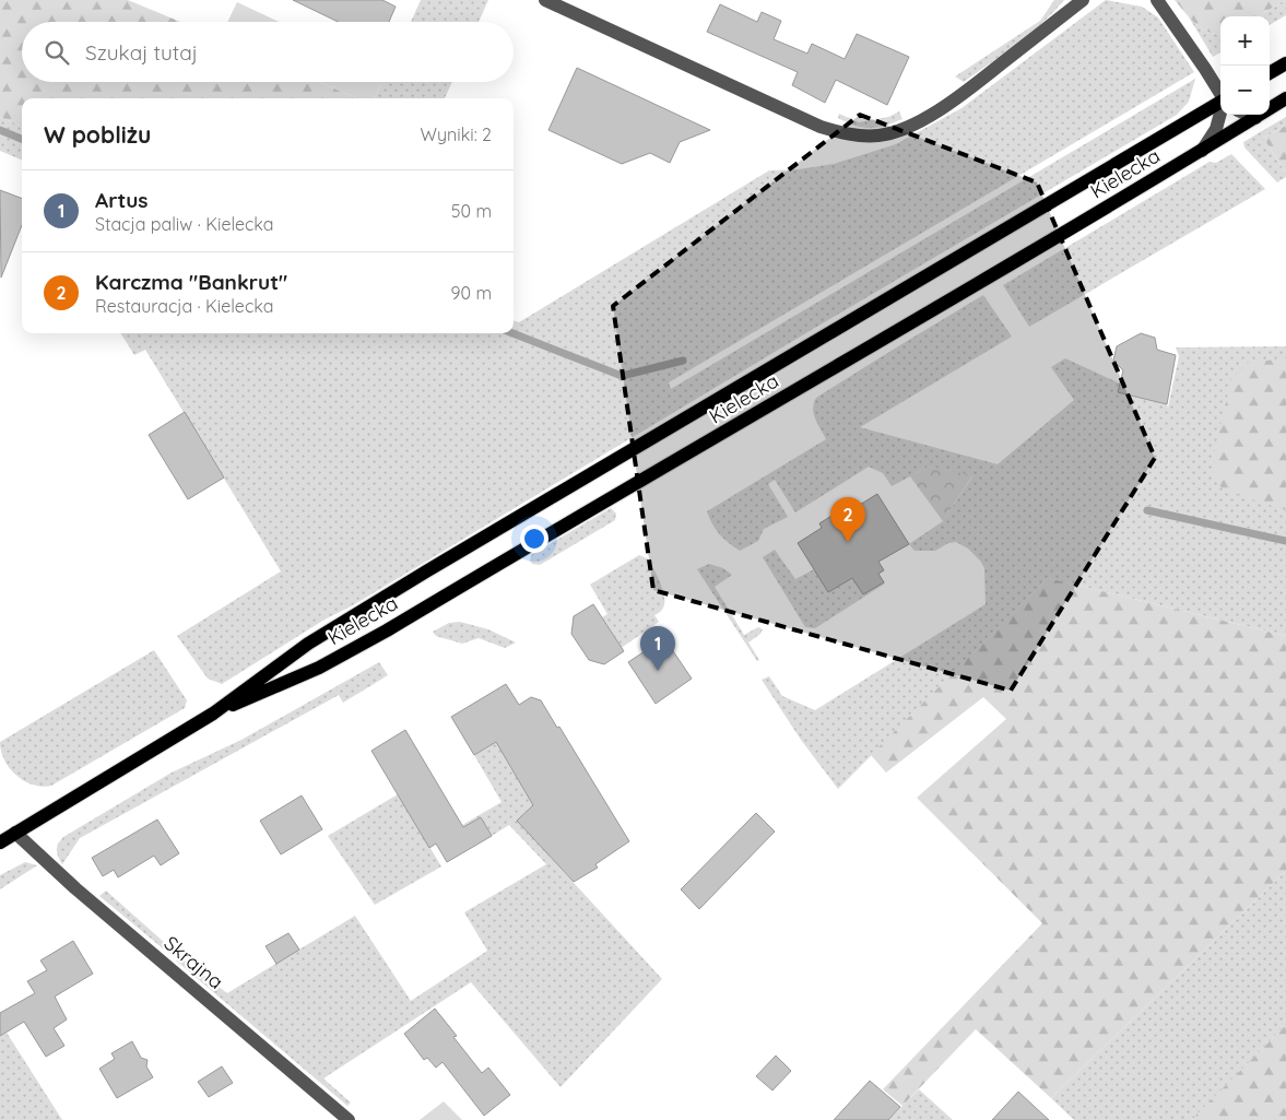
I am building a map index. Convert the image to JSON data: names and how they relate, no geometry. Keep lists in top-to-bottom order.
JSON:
{
  "streets": {
    "main road": ["Kielecka"],
    "street": ["Skrajna"]
  },
  "crossings": [
    ["Kielecka", "Skrajna"]
  ],
  "page": {
    "map_buttons": ["+", "−"],
    "search": "Szukaj tutaj",
    "heading": ["W pobliżu", "Wyniki: 2"],
    "list": [
      {
        "mark": "1",
        "name": "Artus",
        "note": "Stacja paliw · Kielecka",
        "value": "50 m"
      },
      {
        "mark": "2",
        "name": "Karczma \"Bankrut\"",
        "note": "Restauracja · Kielecka",
        "value": "90 m"
      }
    ],
    "pins": ["2", "1"]
  }
}
